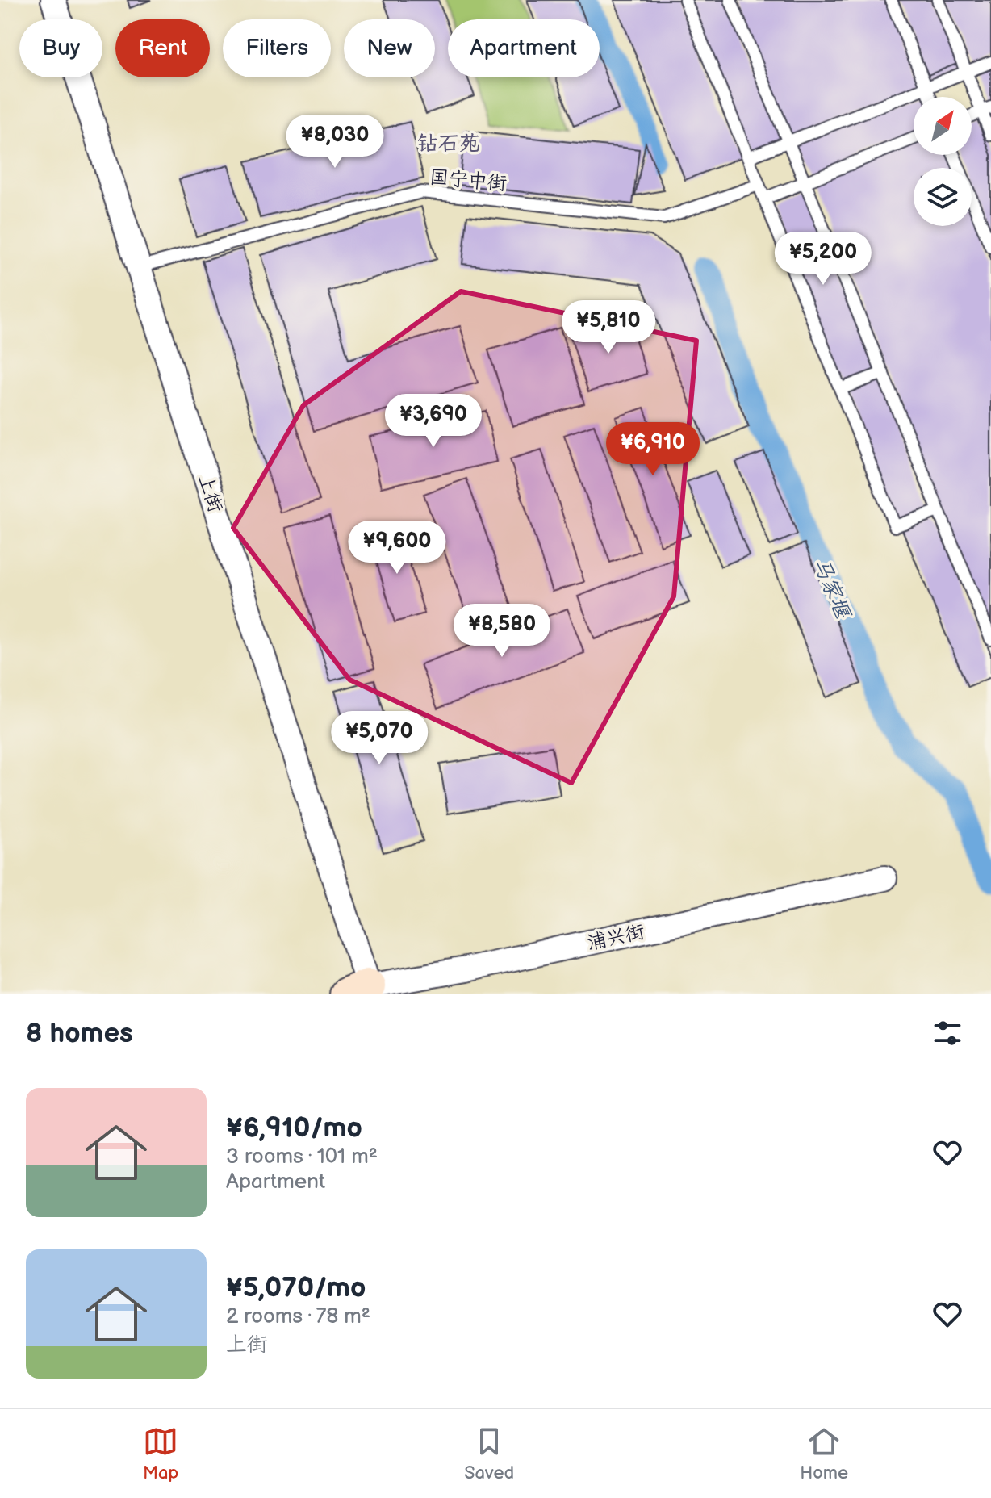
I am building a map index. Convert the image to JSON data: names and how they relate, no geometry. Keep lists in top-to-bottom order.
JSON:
{
  "streets": {
    "street": ["上街", "浦兴街"],
    "lane": ["国宁中街"]
  },
  "crossings": [
    ["国宁中街", "上街"],
    ["上街", "浦兴街"]
  ],
  "districts": ["钻石苑"],
  "water": ["马家堰"],
  "north": "top right",
  "page": {
    "chip": [
      "Buy",
      "Rent",
      "Filters",
      "New",
      "Apartment"
    ],
    "price": [
      "¥8,030",
      "¥5,200",
      "¥5,810",
      "¥3,690",
      "¥6,910",
      "¥9,600",
      "¥8,580",
      "¥5,070"
    ],
    "heading": "8 homes",
    "list": [
      {
        "name": "¥6,910/mo",
        "note": "3 rooms · 101 m² · Apartment"
      },
      {
        "name": "¥5,070/mo",
        "note": "2 rooms · 78 m² · 上街"
      }
    ],
    "tabs": ["Map", "Saved", "Home"]
  }
}
